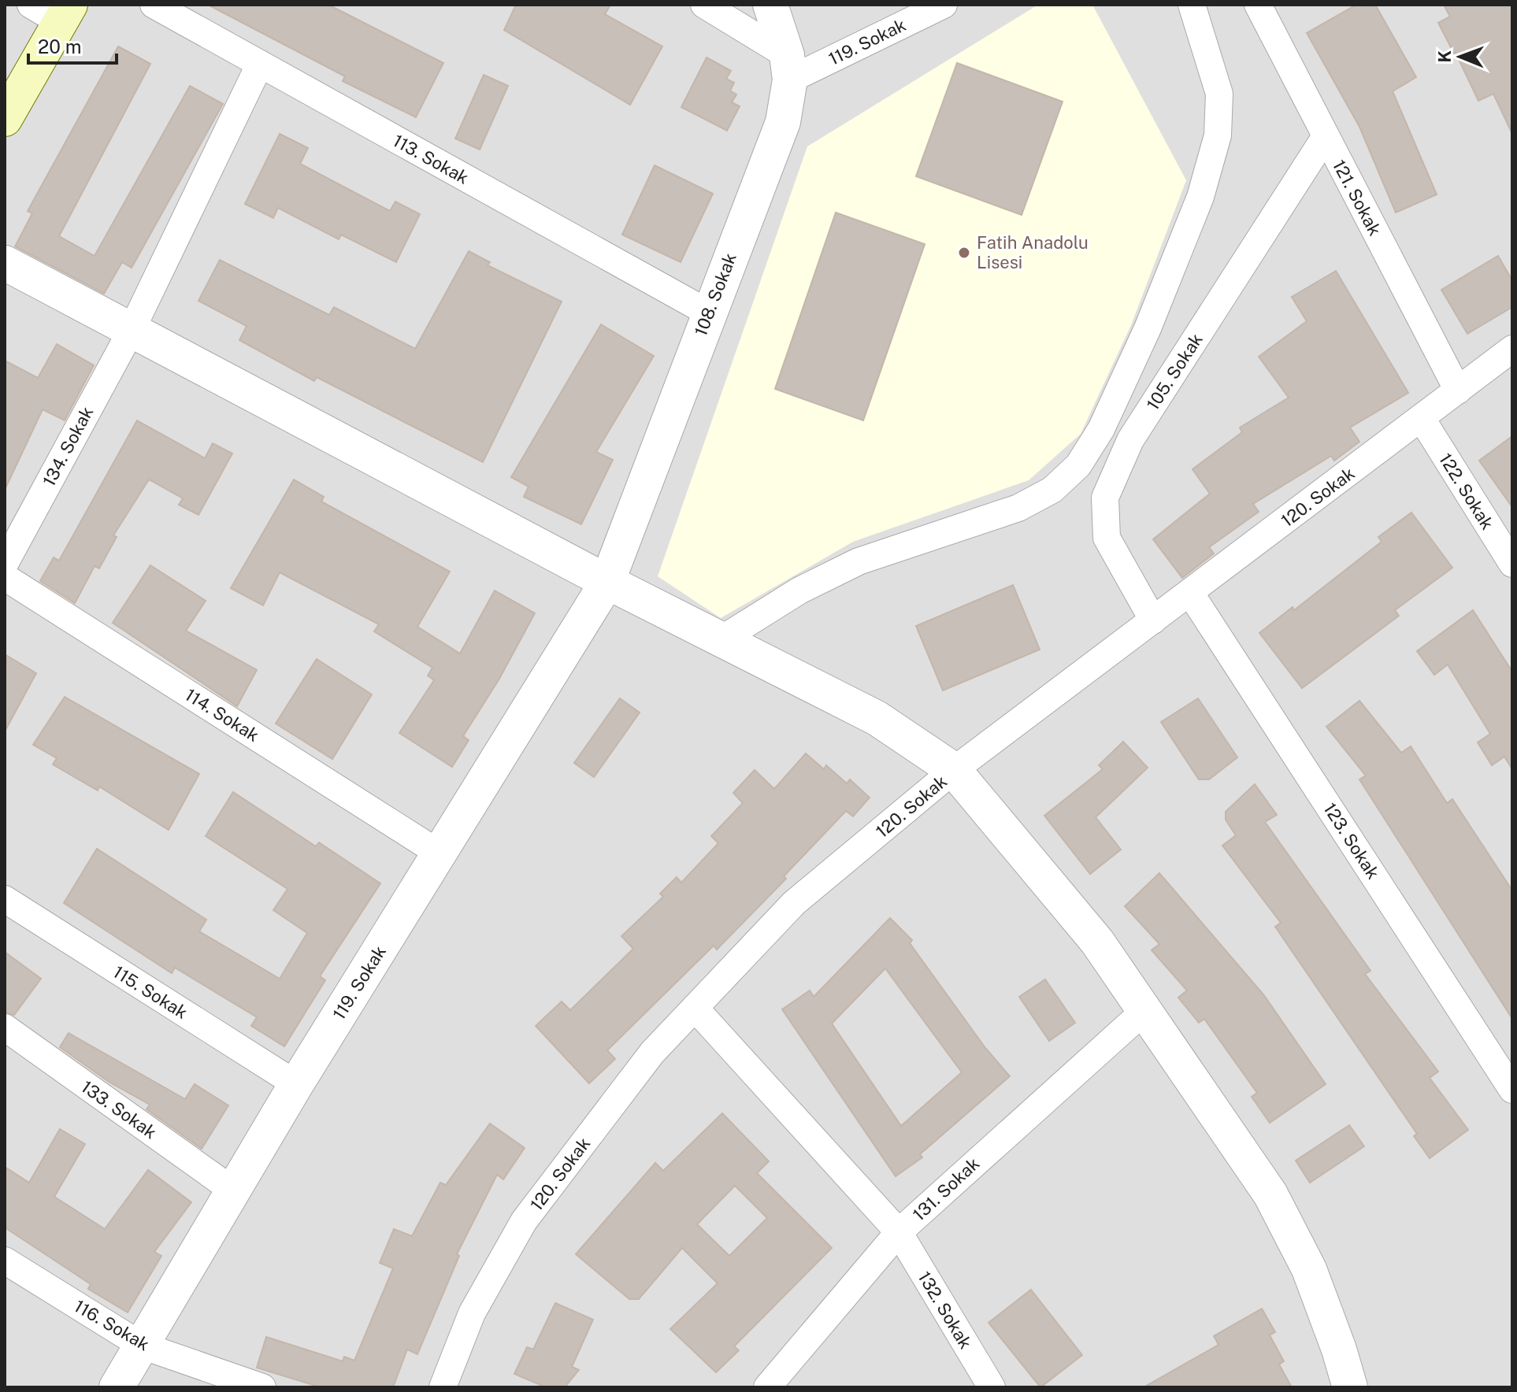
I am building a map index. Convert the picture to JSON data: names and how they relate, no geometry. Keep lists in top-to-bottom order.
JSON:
{
  "streets": {
    "street": [
      "119. Sokak",
      "113. Sokak",
      "121. Sokak",
      "108. Sokak",
      "105. Sokak",
      "134. Sokak",
      "122. Sokak",
      "120. Sokak",
      "114. Sokak",
      "123. Sokak",
      "115. Sokak",
      "133. Sokak",
      "131. Sokak",
      "132. Sokak",
      "116. Sokak"
    ]
  },
  "crossings": [
    ["119. Sokak", "108. Sokak"],
    ["119. Sokak", "114. Sokak"],
    ["119. Sokak", "115. Sokak"],
    ["119. Sokak", "133. Sokak"],
    ["119. Sokak", "116. Sokak"],
    ["113. Sokak", "108. Sokak"],
    ["113. Sokak", "134. Sokak"],
    ["121. Sokak", "105. Sokak"],
    ["121. Sokak", "120. Sokak"],
    ["105. Sokak", "120. Sokak"],
    ["122. Sokak", "120. Sokak"],
    ["120. Sokak", "123. Sokak"],
    ["120. Sokak", "132. Sokak"],
    ["131. Sokak", "132. Sokak"]
  ],
  "places": ["Fatih Anadolu Lisesi"],
  "scale_bar": "20 m",
  "north": "left"
}
